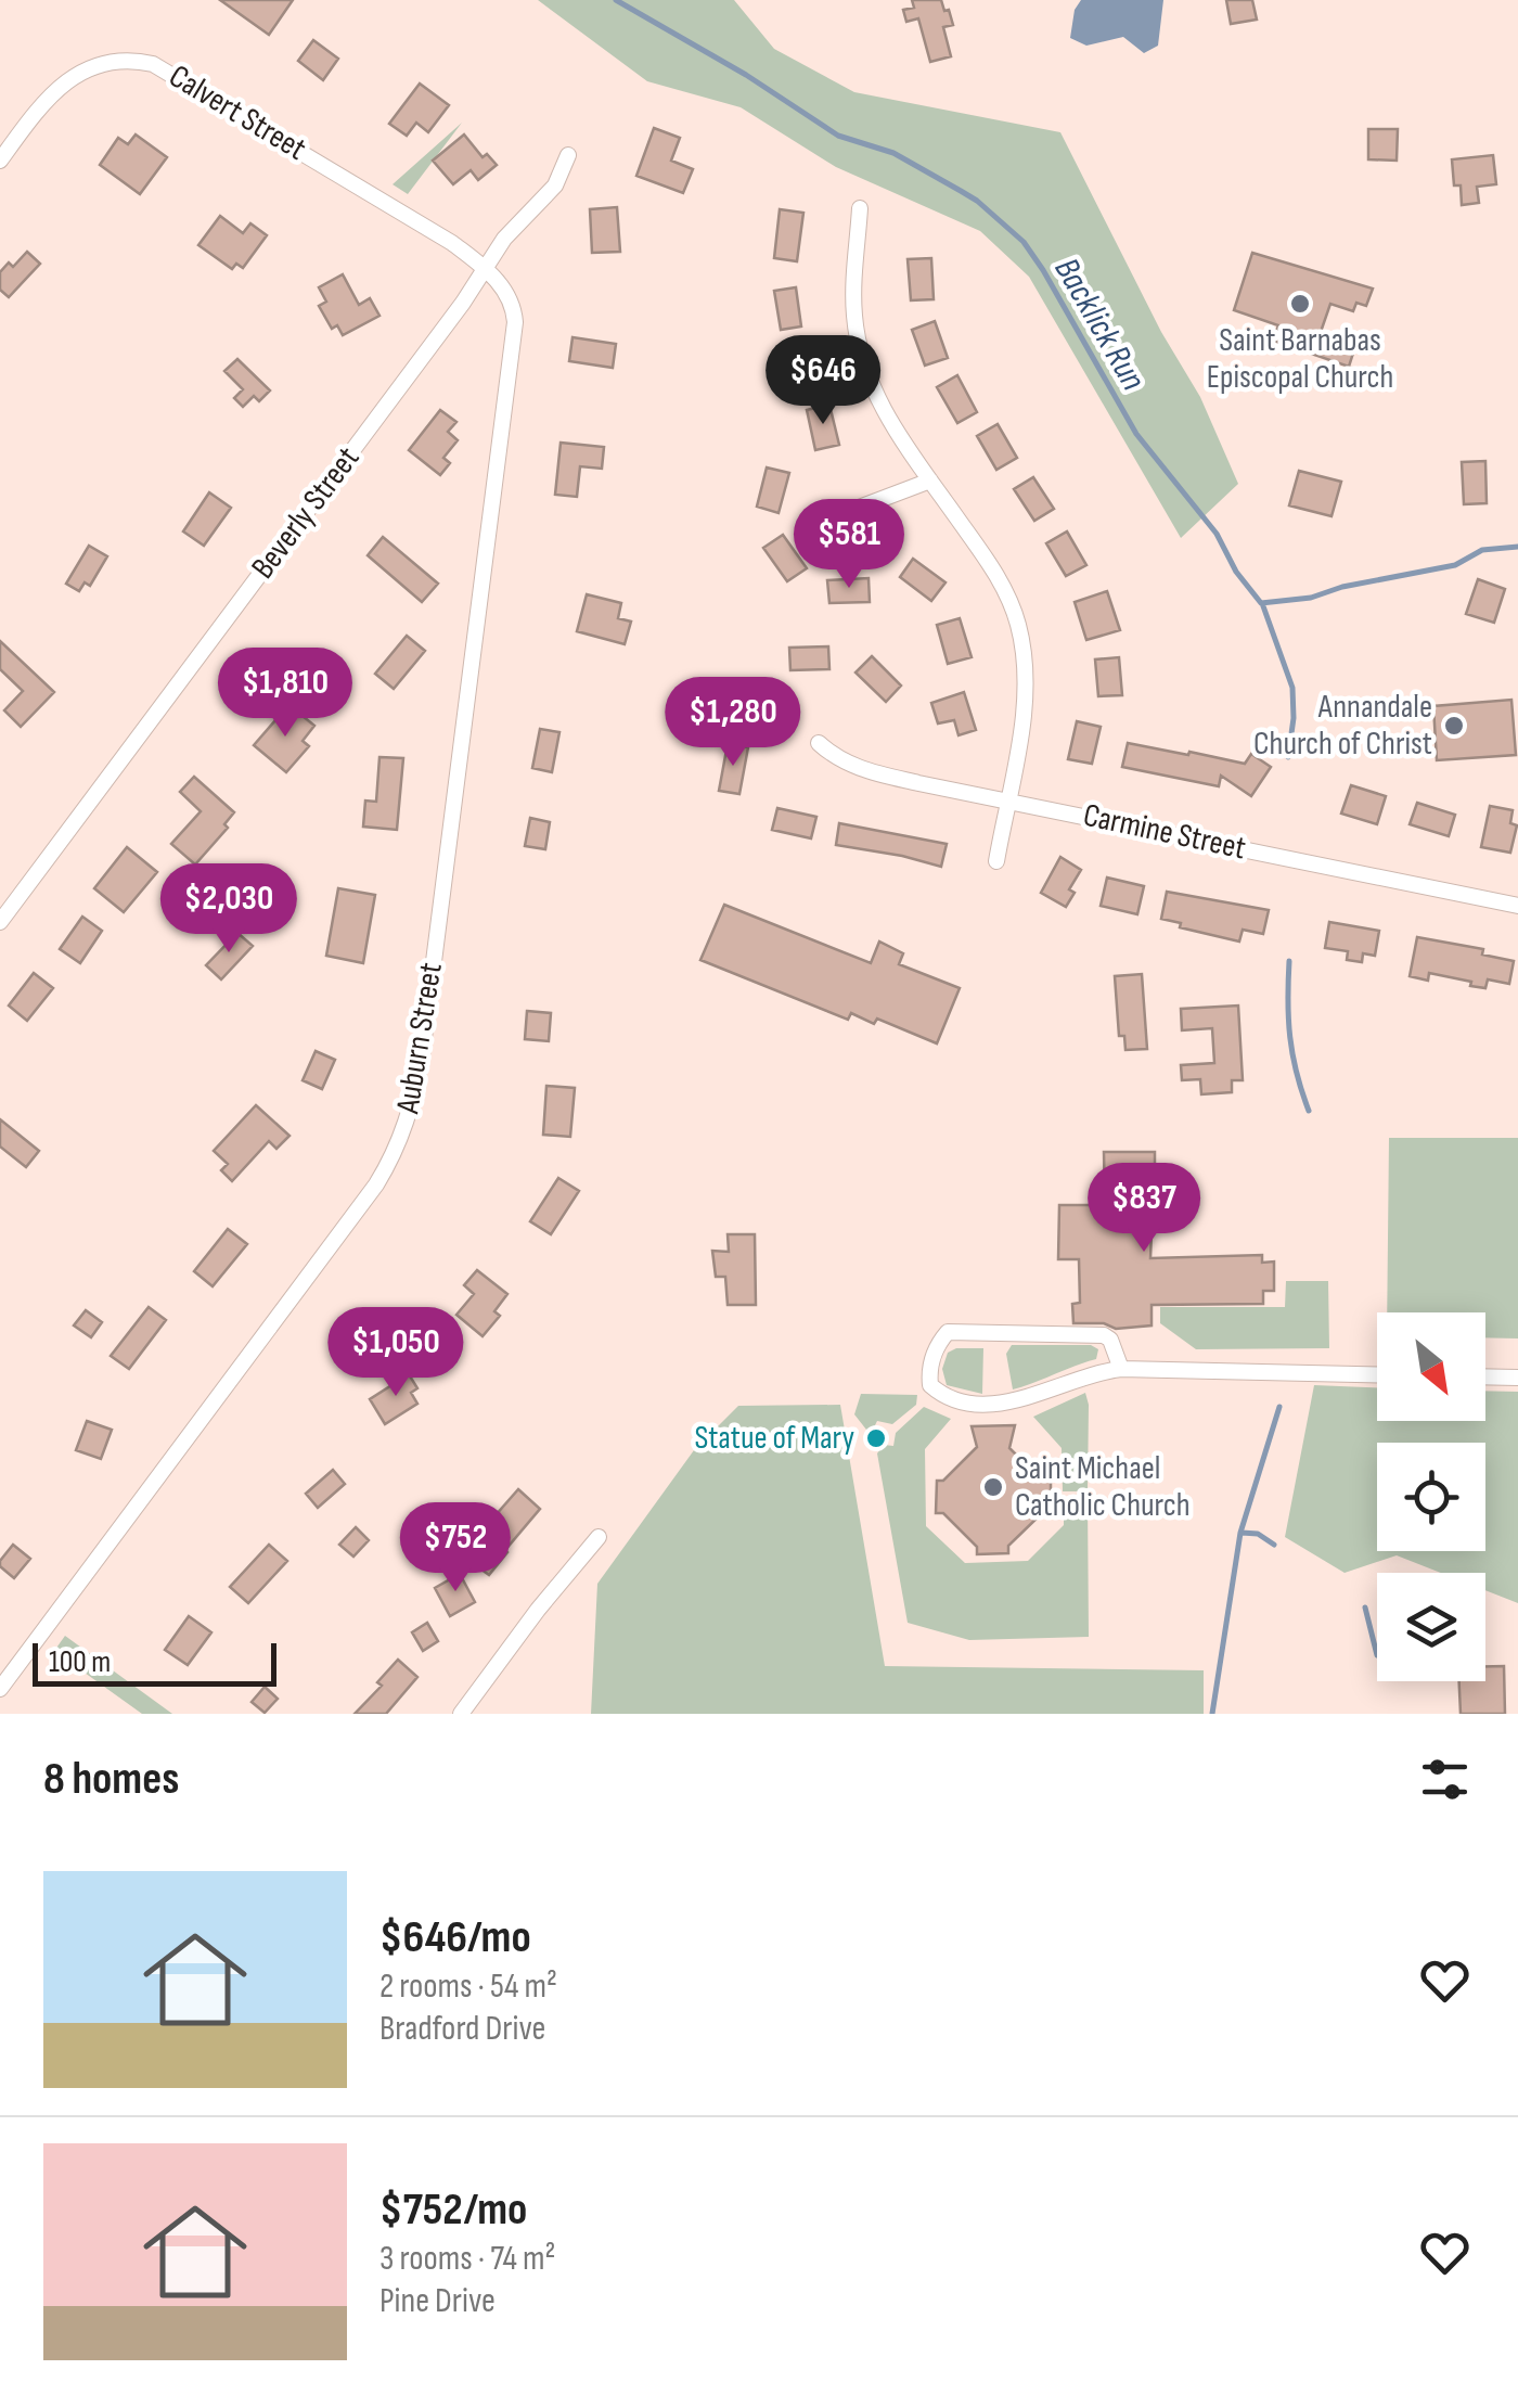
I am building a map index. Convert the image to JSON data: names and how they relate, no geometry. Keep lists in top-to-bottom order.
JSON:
{
  "streets": {
    "street": [
      "Calvert Street",
      "Beverly Street",
      "Carmine Street",
      "Auburn Street"
    ]
  },
  "crossings": [
    ["Calvert Street", "Beverly Street"],
    ["Calvert Street", "Auburn Street"],
    ["Beverly Street", "Auburn Street"]
  ],
  "water": ["Backlick Run"],
  "places": [
    "Saint Barnabas Episcopal Church",
    "Annandale Church of Christ",
    "Statue of Mary",
    "Saint Michael Catholic Church"
  ],
  "scale_bar": "100 m",
  "north": "bottom right",
  "page": {
    "price": [
      "$646",
      "$581",
      "$1,810",
      "$1,280",
      "$2,030",
      "$837",
      "$1,050",
      "$752"
    ],
    "scale": "100 m",
    "heading": "8 homes",
    "list": [
      {
        "name": "$646/mo",
        "note": "2 rooms · 54 m² · Bradford Drive"
      },
      {
        "name": "$752/mo",
        "note": "3 rooms · 74 m² · Pine Drive"
      }
    ]
  }
}
